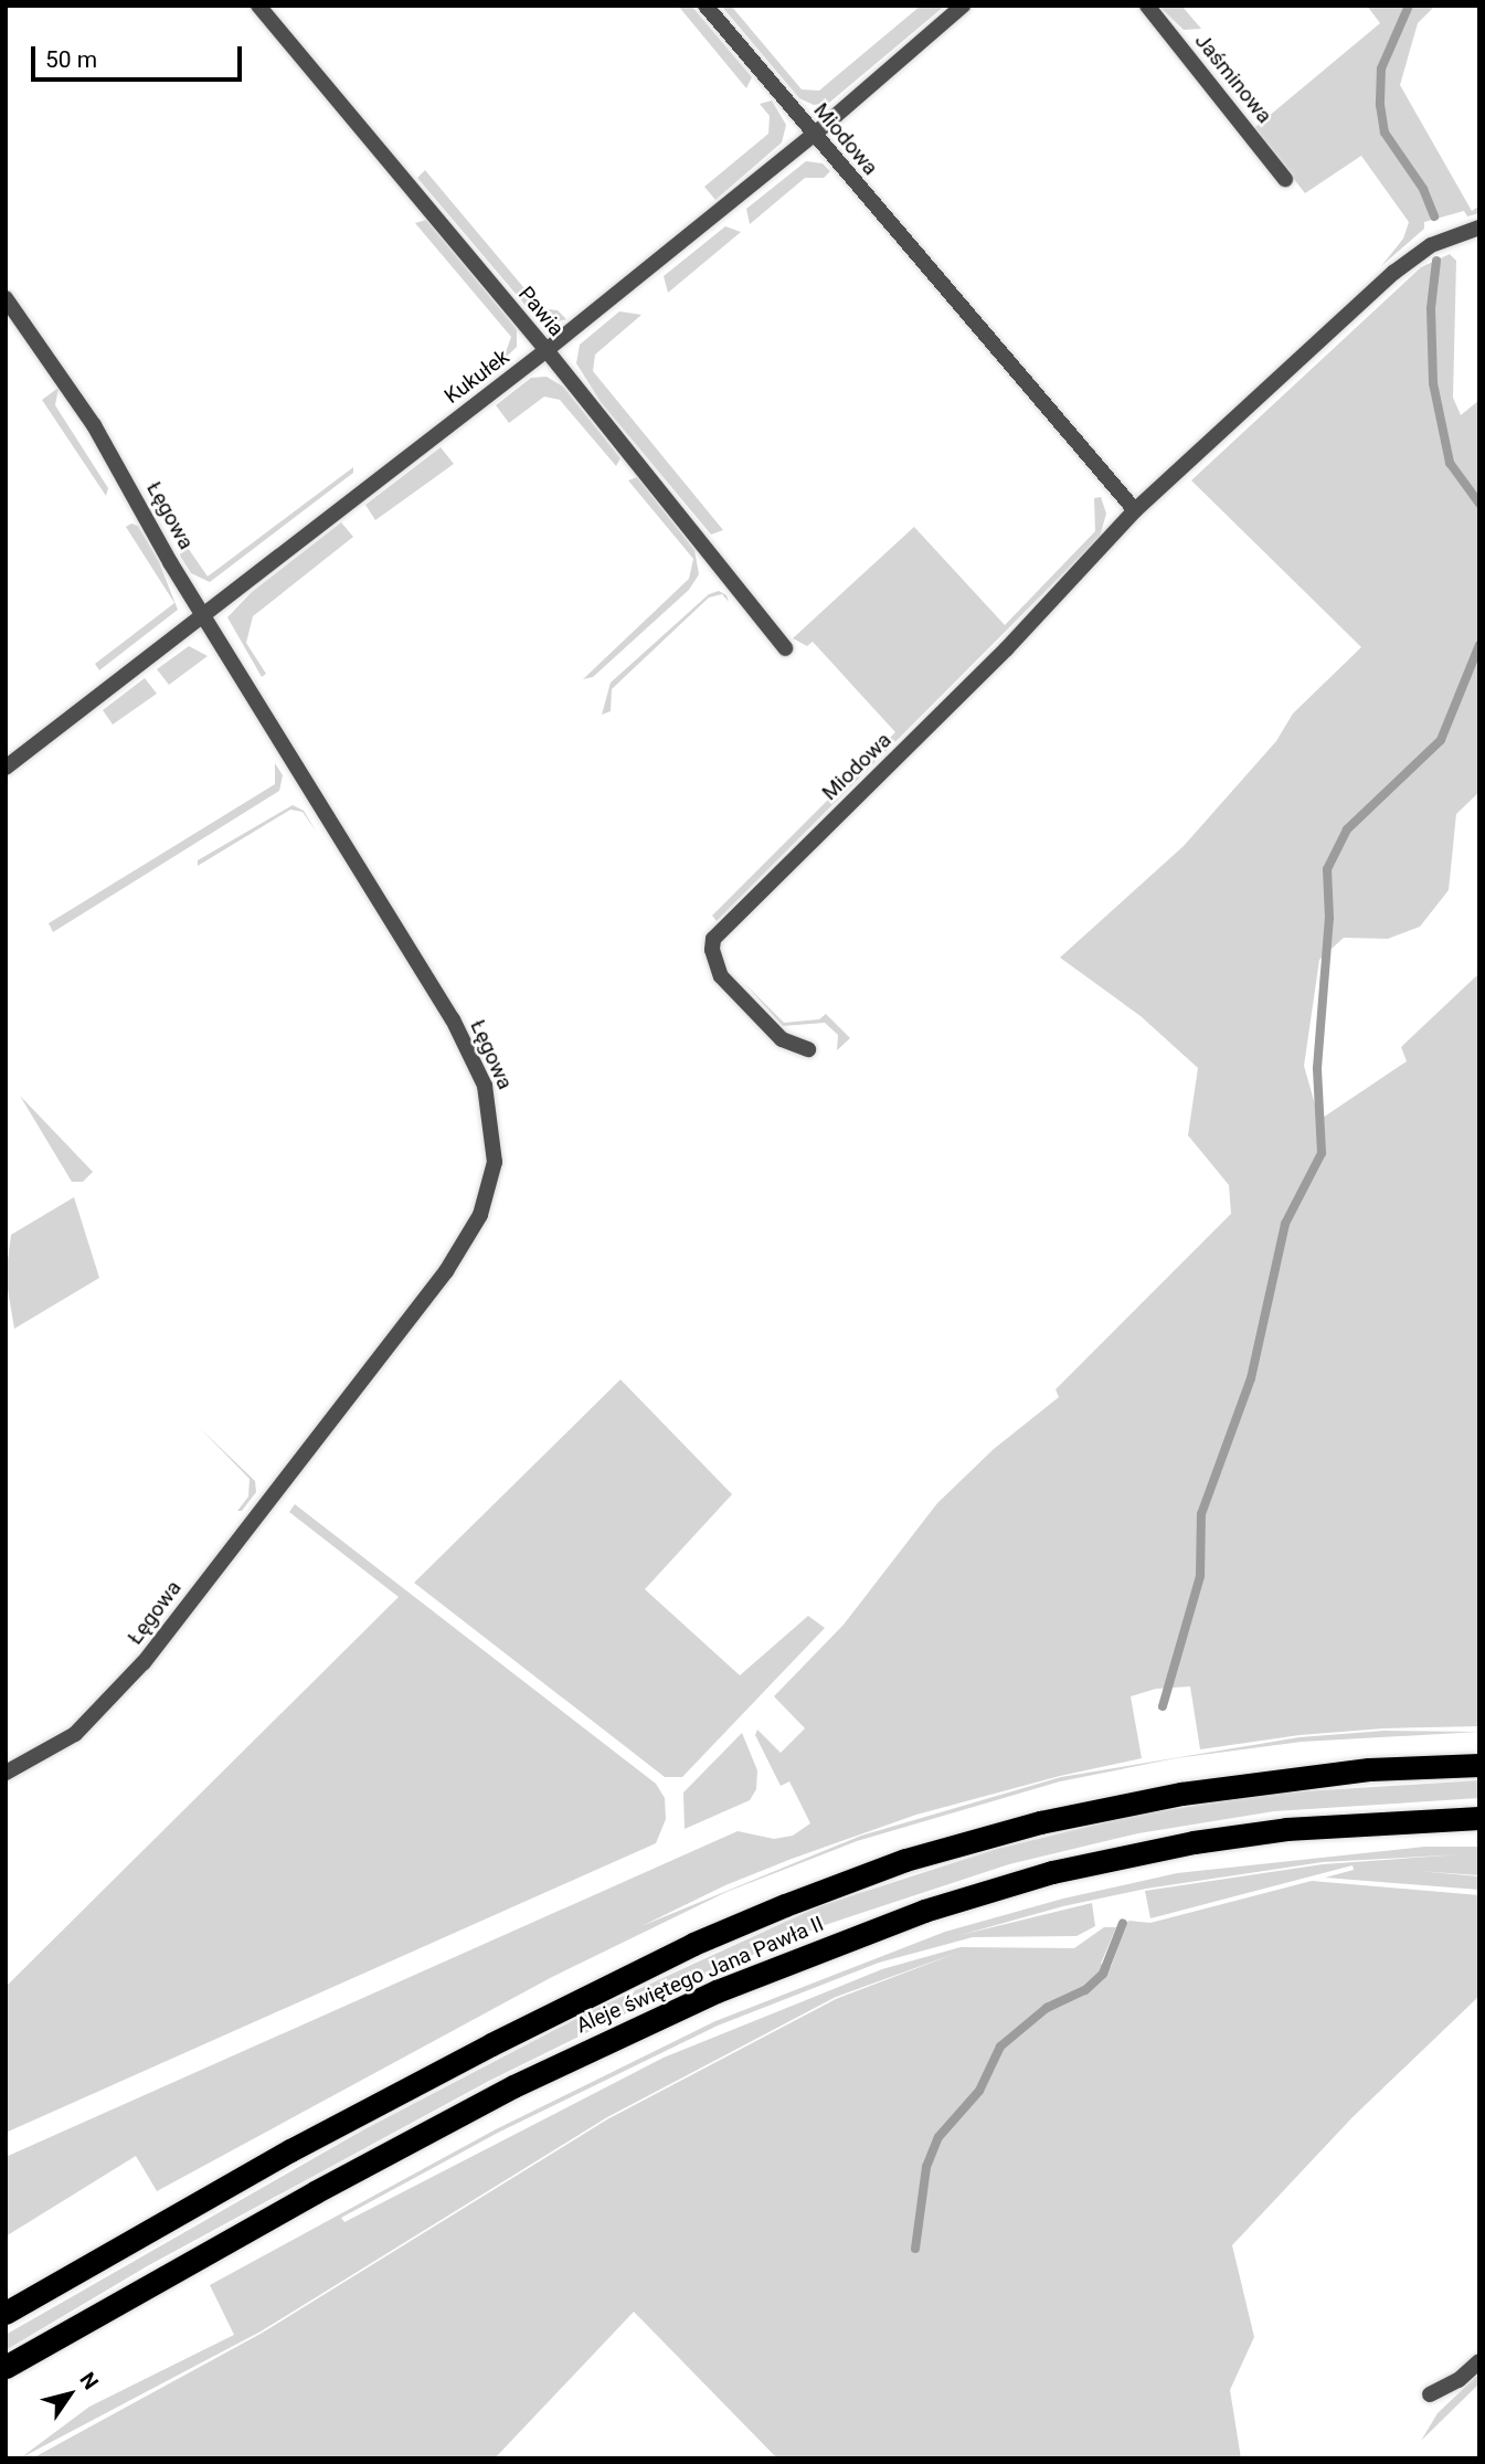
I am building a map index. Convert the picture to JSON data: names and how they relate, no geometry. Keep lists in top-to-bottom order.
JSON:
{
  "streets": {
    "highway": ["Aleje świętego Jana Pawła II"],
    "street": [
      "Jaśminowa",
      "Miodowa",
      "Pawia",
      "Kukułek",
      "Łęgowa"
    ]
  },
  "crossings": [
    ["Miodowa", "Kukułek"],
    ["Pawia", "Kukułek"],
    ["Kukułek", "Łęgowa"]
  ],
  "scale_bar": "50 m",
  "north": "top right"
}
